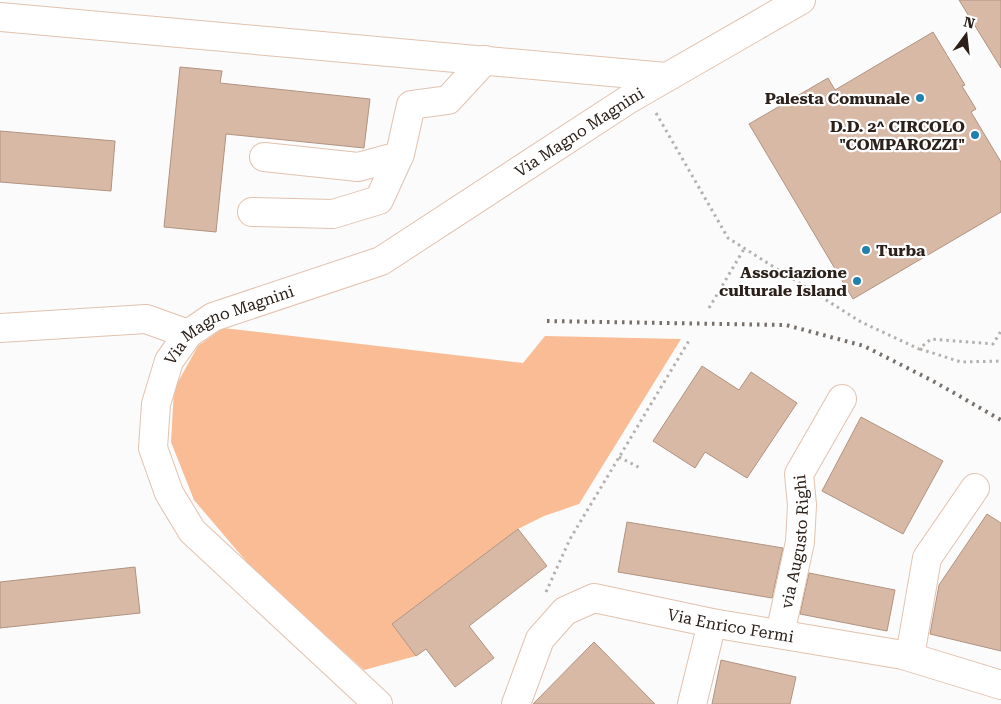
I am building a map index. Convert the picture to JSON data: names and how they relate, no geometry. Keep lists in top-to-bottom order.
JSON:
{
  "streets": {
    "street": ["Via Magno Magnini", "via Augusto Righi", "Via Enrico Fermi"]
  },
  "crossings": [
    ["via Augusto Righi", "Via Enrico Fermi"]
  ],
  "places": [
    "Palesta Comunale",
    "D.D. 2^ CIRCOLO \"COMPAROZZI\"",
    "Turba",
    "Associazione culturale Island"
  ],
  "north": "top"
}
